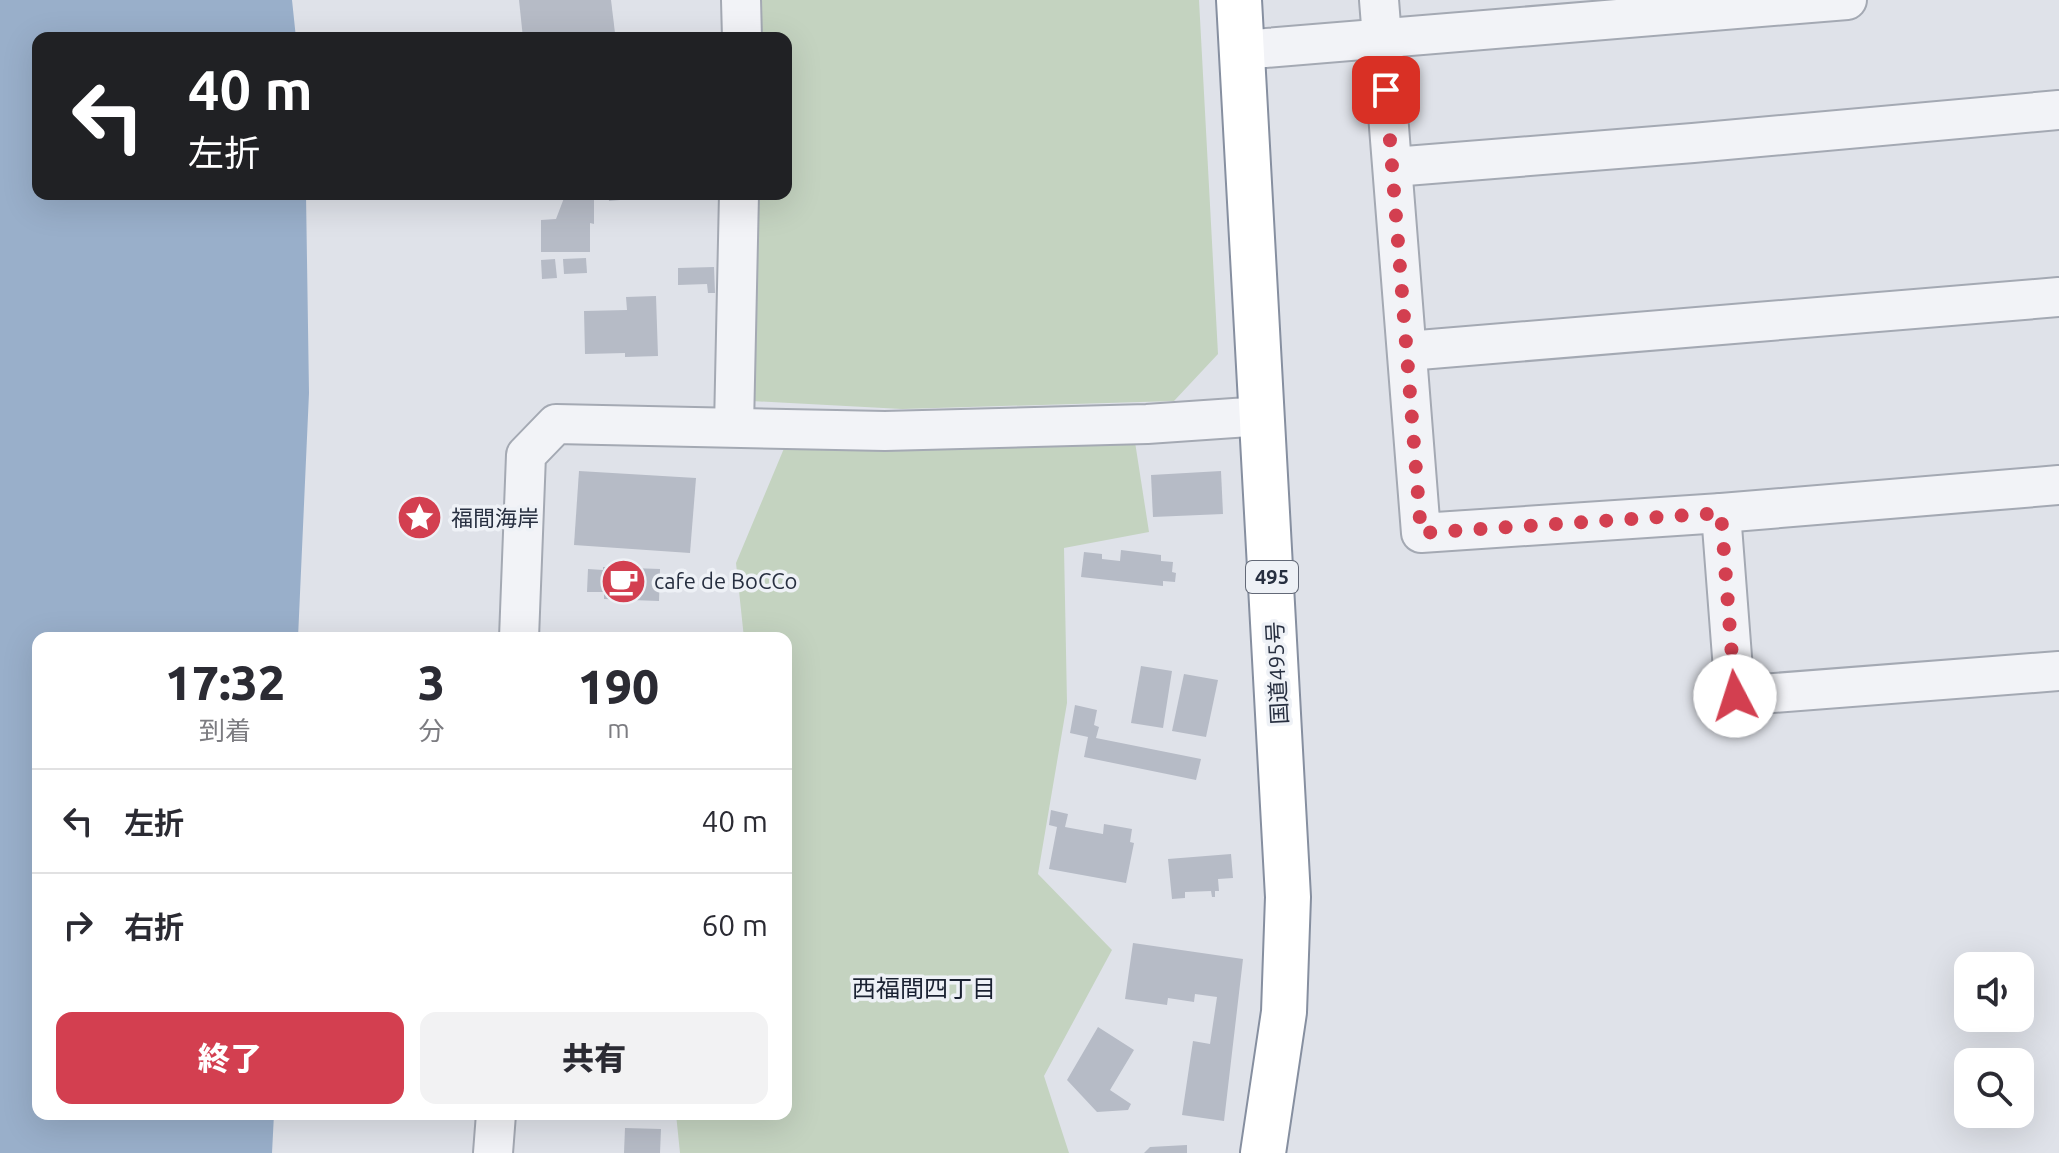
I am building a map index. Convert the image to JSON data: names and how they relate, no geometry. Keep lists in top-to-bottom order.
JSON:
{
  "streets": {
    "highway": ["495", "国道495号"]
  },
  "districts": ["西福間四丁目"],
  "places": {
    "place": ["福間海岸"],
    "cafe": ["cafe de BoCCo"]
  },
  "page": {
    "turn": ["40 m", "左折"],
    "eta": [
      "17:32",
      "到着",
      "3",
      "分",
      "190",
      "m"
    ],
    "list": [
      {
        "name": "左折",
        "value": "40 m"
      },
      {
        "name": "右折",
        "value": "60 m"
      }
    ],
    "buttons": ["終了", "共有"]
  }
}
